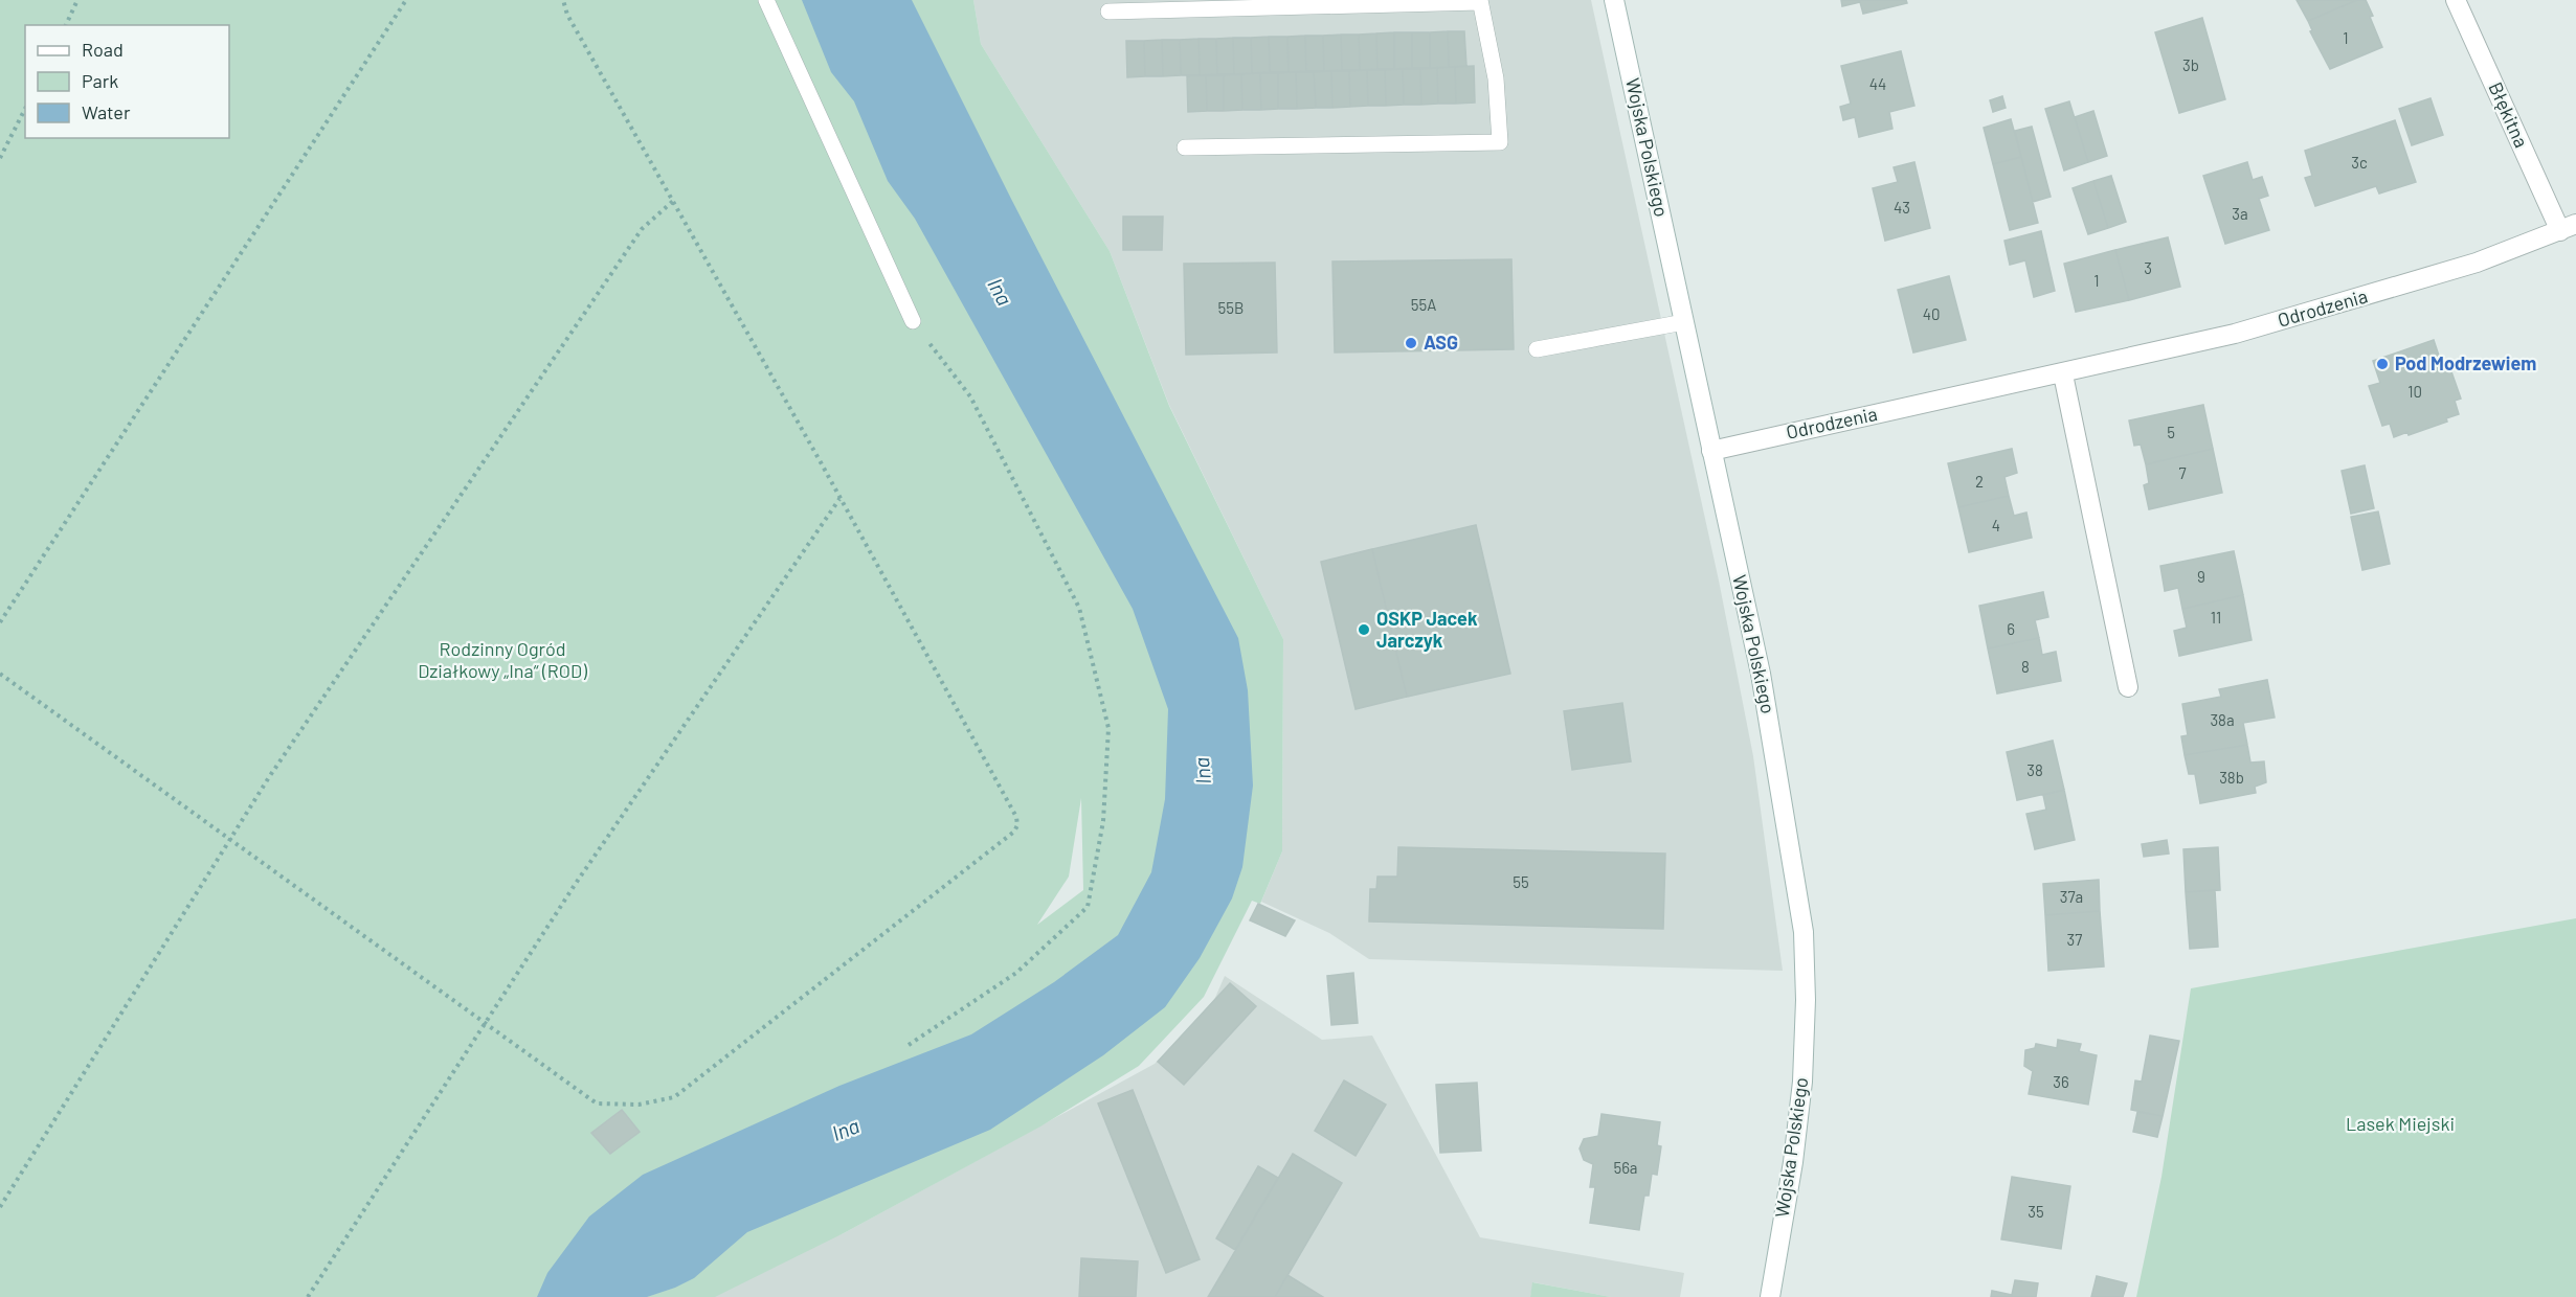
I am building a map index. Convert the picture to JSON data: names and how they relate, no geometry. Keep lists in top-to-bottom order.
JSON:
{
  "streets": {
    "street": ["Błękitna", "Wojska Polskiego", "Odrodzenia"]
  },
  "crossings": [
    ["Błękitna", "Odrodzenia"],
    ["Wojska Polskiego", "Odrodzenia"]
  ],
  "water": ["Ina"],
  "parks": ["Rodzinny Ogród Działkowy „Ina“ (ROD)", "Lasek Miejski"],
  "places": ["ASG", "Pod Modrzewiem", "OSKP Jacek Jarczyk"],
  "house_numbers": [
    "1",
    "3b",
    "44",
    "3c",
    "43",
    "3a",
    "3",
    "1",
    "55A",
    "55B",
    "40",
    "10",
    "5",
    "7",
    "2",
    "4",
    "9",
    "11",
    "6",
    "8",
    "38a",
    "38",
    "38b",
    "55",
    "37a",
    "37",
    "36",
    "56a",
    "35"
  ],
  "legend": ["Road", "Park", "Water"]
}
